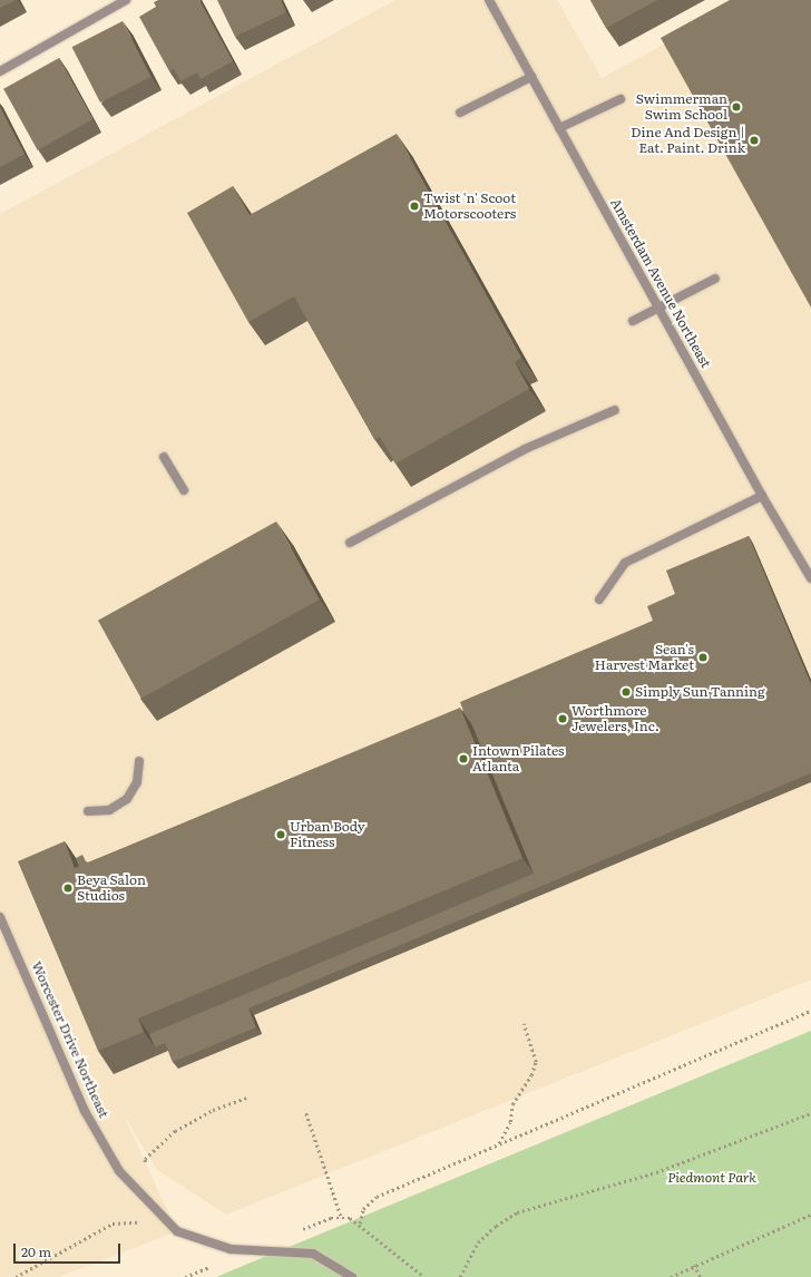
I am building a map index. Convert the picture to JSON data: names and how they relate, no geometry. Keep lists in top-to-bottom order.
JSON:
{
  "streets": {
    "street": ["Amsterdam Avenue Northeast", "Worcester Drive Northeast"]
  },
  "parks": ["Piedmont Park"],
  "places": [
    "Swimmerman Swim School",
    "Dine And Design | Eat. Paint. Drink",
    "Twist 'n' Scoot Motorscooters",
    "Sean's Harvest Market",
    "Simply Sun Tanning",
    "Worthmore Jewelers, Inc.",
    "Intown Pilates Atlanta",
    "Urban Body Fitness",
    "Beya Salon Studios"
  ],
  "scale_bar": "20 m"
}
